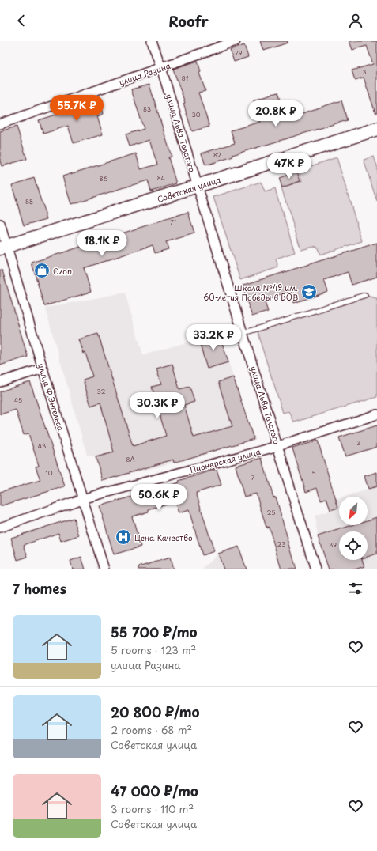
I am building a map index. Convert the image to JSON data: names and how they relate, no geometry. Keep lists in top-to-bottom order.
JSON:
{
  "streets": {
    "street": [
      "улица Разина",
      "улица Льва Толстого",
      "Советская улица",
      "улица Ф.Энгельса",
      "Пионерская улица"
    ]
  },
  "crossings": [
    ["улица Разина", "улица Льва Толстого"],
    ["улица Льва Толстого", "Советская улица"],
    ["улица Льва Толстого", "Пионерская улица"],
    ["Советская улица", "улица Ф.Энгельса"],
    ["улица Ф.Энгельса", "Пионерская улица"]
  ],
  "places": {
    "shop": ["Ozon"],
    "school or university": ["Школа №49 им. 60-летия Победы в ВОВ"],
    "hospital": ["Цена Качество"]
  },
  "house_numbers": [
    "79",
    "3",
    "81",
    "83",
    "30",
    "82",
    "84",
    "86",
    "88",
    "71",
    "32",
    "45",
    "3",
    "43",
    "8А",
    "10",
    "5",
    "7",
    "25",
    "23",
    "39"
  ],
  "north": "bottom left",
  "page": {
    "header": "Roofr",
    "price": [
      "55.7K ₽",
      "20.8K ₽",
      "47K ₽",
      "18.1K ₽",
      "33.2K ₽",
      "30.3K ₽",
      "50.6K ₽"
    ],
    "heading": "7 homes",
    "list": [
      {
        "name": "55 700 ₽/mo",
        "note": "5 rooms · 123 m² · улица Разина"
      },
      {
        "name": "20 800 ₽/mo",
        "note": "2 rooms · 68 m² · Советская улица"
      },
      {
        "name": "47 000 ₽/mo",
        "note": "3 rooms · 110 m² · Советская улица"
      }
    ]
  }
}
